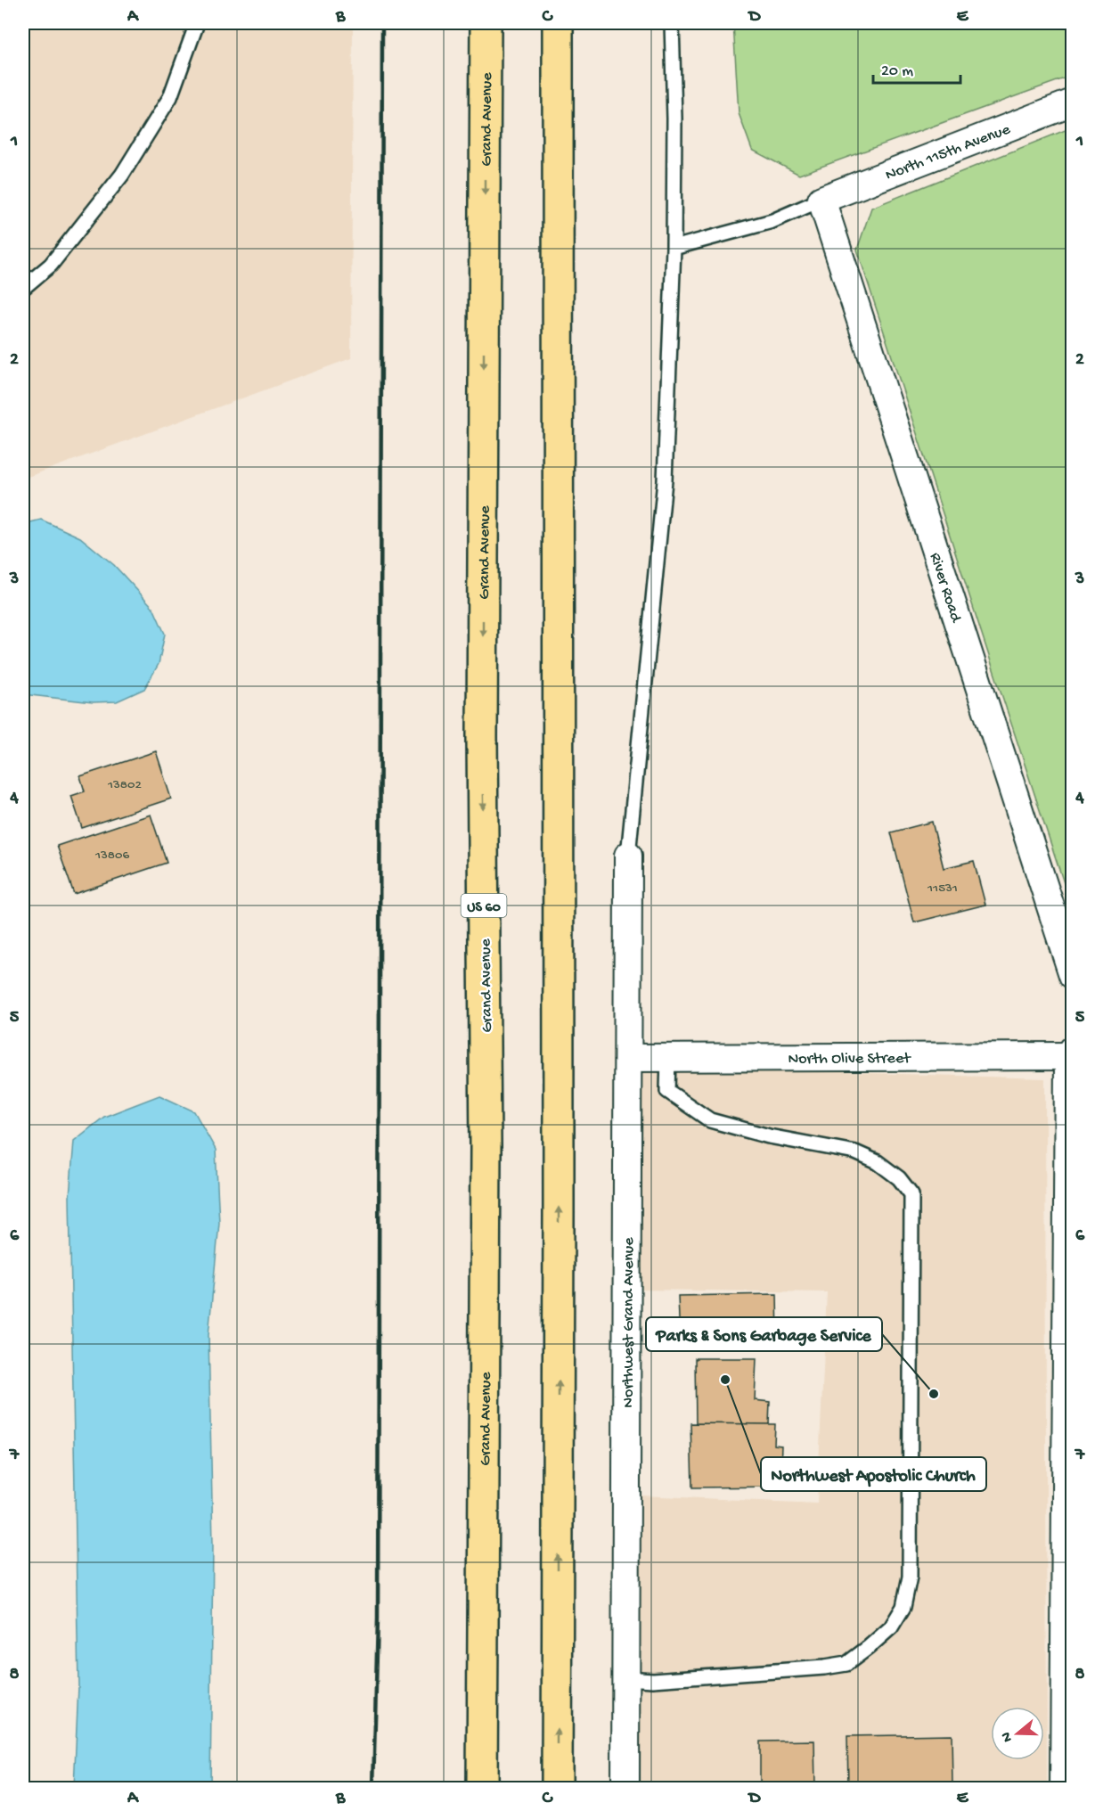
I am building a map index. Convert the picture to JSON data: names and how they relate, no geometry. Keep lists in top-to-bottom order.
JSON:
{
  "streets": {
    "highway": ["Grand Avenue", "US 60"],
    "street": [
      "North 115th Avenue",
      "River Road",
      "North Olive Street",
      "Northwest Grand Avenue"
    ]
  },
  "crossings": [
    ["North 115th Avenue", "River Road"],
    ["North Olive Street", "Northwest Grand Avenue"]
  ],
  "places": ["Northwest Apostolic Church", "Parks & Sons Garbage Service"],
  "house_numbers": ["13802", "13806", "11531"],
  "scale_bar": "20 m",
  "north": "left",
  "grid": {
    "columns": [
      "A",
      "B",
      "C",
      "D",
      "E"
    ],
    "rows": [
      "1",
      "2",
      "3",
      "4",
      "5",
      "6",
      "7",
      "8"
    ]
  }
}
